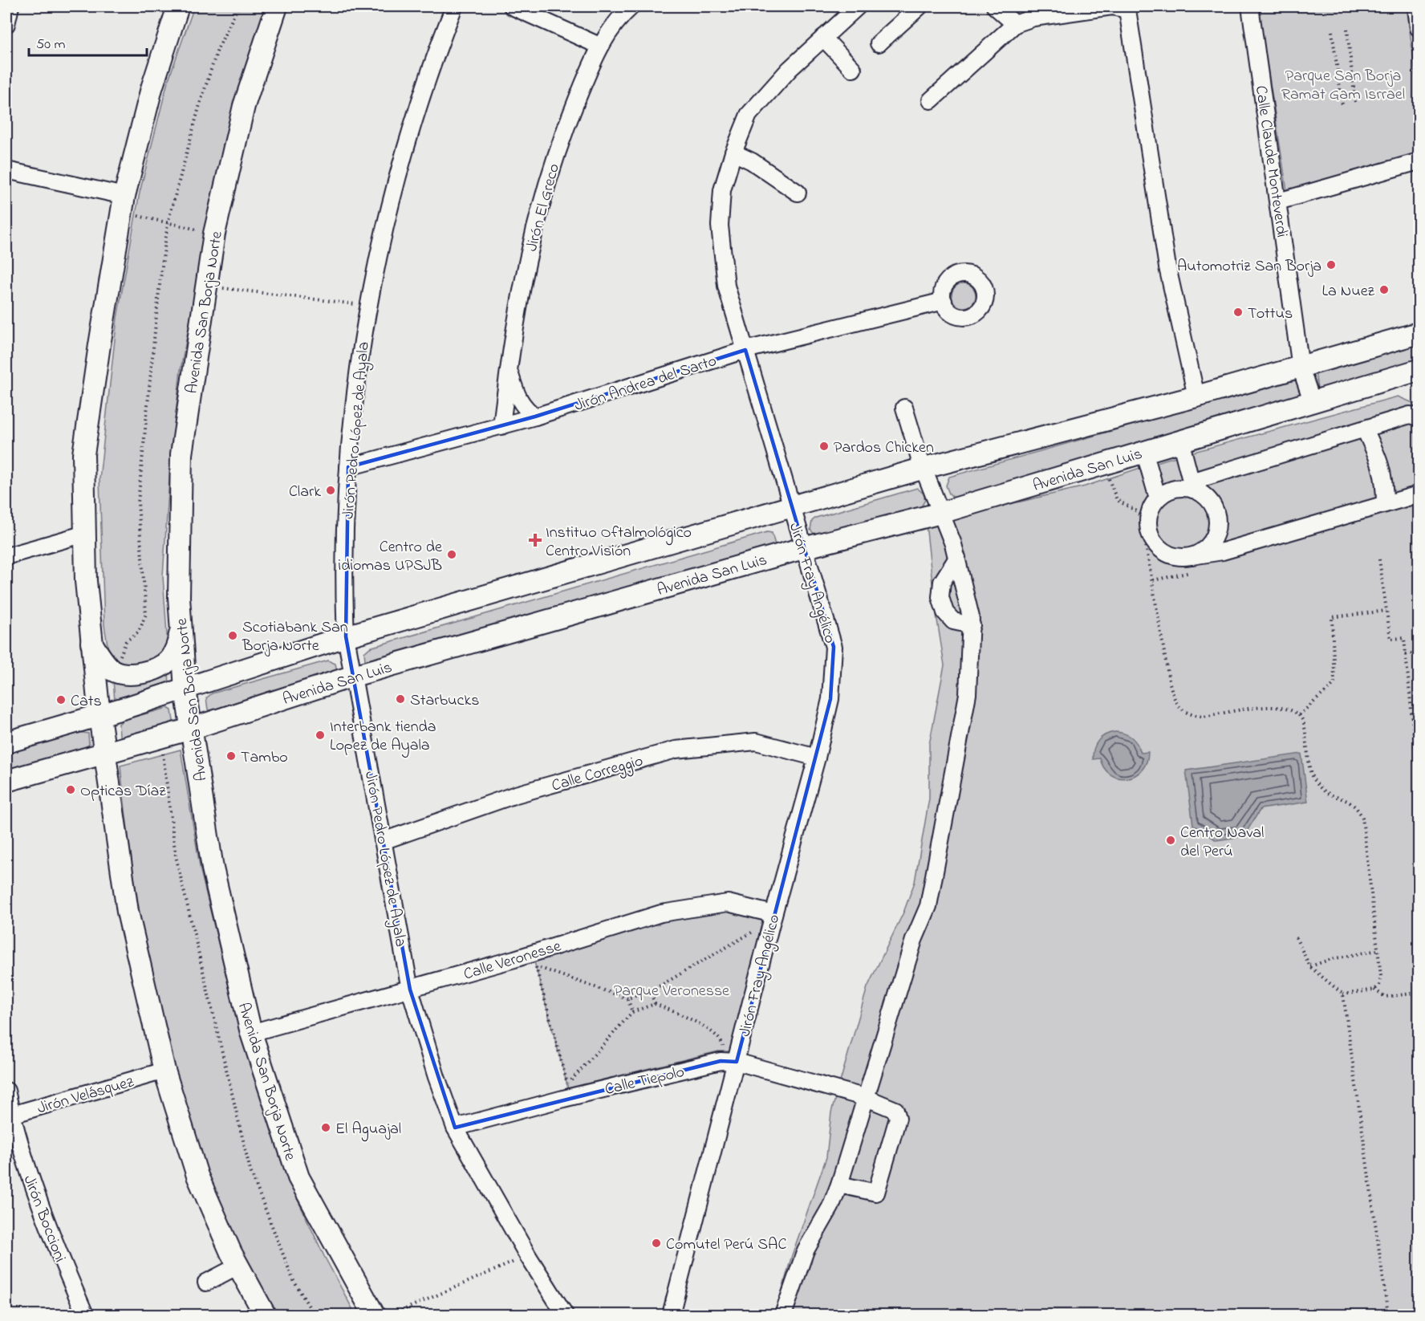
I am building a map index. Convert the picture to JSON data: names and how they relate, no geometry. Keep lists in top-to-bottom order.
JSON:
{
  "streets": {
    "main road": ["Avenida San Borja Norte", "Avenida San Luis"],
    "street": [
      "Calle Claude Monteverdi",
      "Jirón El Greco",
      "Jirón Andrea del Sarto",
      "Jirón Pedro López de Ayala",
      "Jirón Fray Angélico",
      "Calle Correggio",
      "Calle Veronesse",
      "Calle Tiepolo",
      "Jirón Velásquez",
      "Jirón Boccioni"
    ]
  },
  "crossings": [
    ["Calle Claude Monteverdi", "Avenida San Luis"],
    ["Jirón El Greco", "Jirón Andrea del Sarto"],
    ["Avenida San Borja Norte", "Avenida San Luis"],
    ["Avenida San Borja Norte", "Calle Veronesse"],
    ["Jirón Andrea del Sarto", "Jirón Pedro López de Ayala"],
    ["Jirón Andrea del Sarto", "Jirón Fray Angélico"],
    ["Jirón Pedro López de Ayala", "Avenida San Luis"],
    ["Jirón Pedro López de Ayala", "Calle Correggio"],
    ["Jirón Pedro López de Ayala", "Calle Veronesse"],
    ["Jirón Pedro López de Ayala", "Calle Tiepolo"],
    ["Avenida San Luis", "Jirón Fray Angélico"],
    ["Jirón Fray Angélico", "Calle Correggio"],
    ["Jirón Fray Angélico", "Calle Veronesse"],
    ["Jirón Fray Angélico", "Calle Tiepolo"],
    ["Jirón Velásquez", "Jirón Boccioni"]
  ],
  "parks": ["Parque San Borja Ramat Gam Isrrael", "Parque Veronesse"],
  "places": {
    "other": [
      "Automotriz San Borja",
      "La Nuez",
      "Tottus",
      "Pardos Chicken",
      "Clark",
      "Centro de idiomas UPSJB",
      "Scotiabank San Borja Norte",
      "Starbucks",
      "Cats",
      "Interbank tienda Lopez de Ayala",
      "Tambo",
      "Opticas Díaz",
      "Centro Naval del Perú",
      "El Aguajal",
      "Comutel Perú SAC"
    ],
    "health": ["Instituo Oftalmológico Centro Visión"]
  },
  "scale_bar": "50 m"
}
